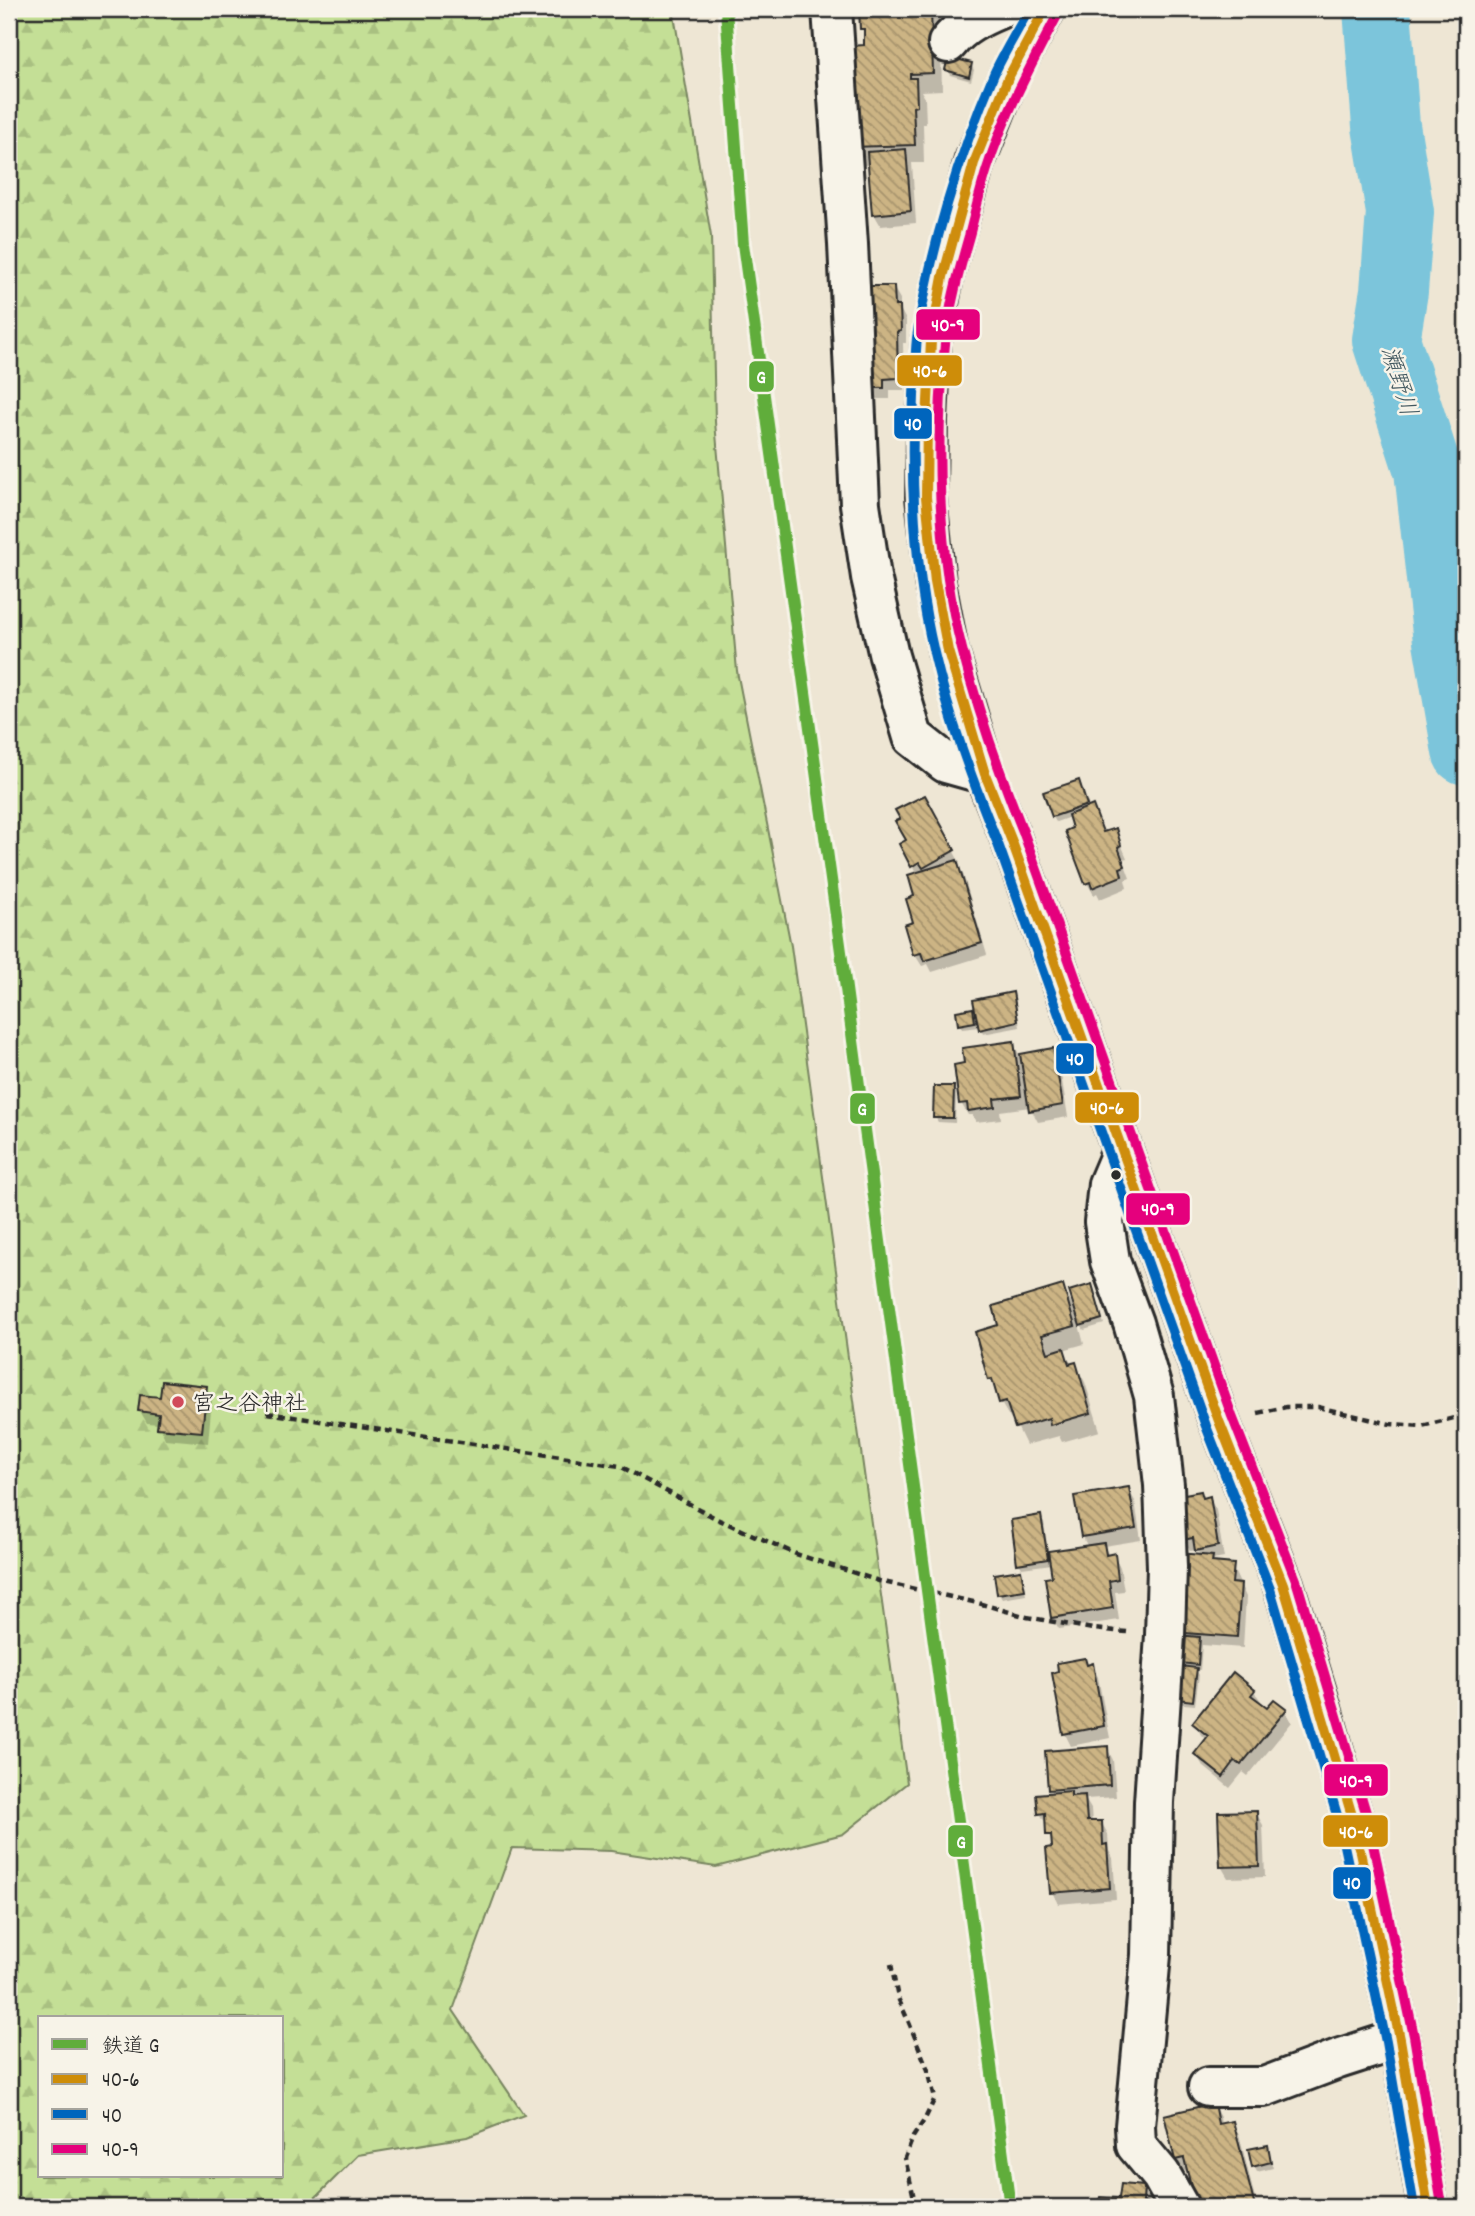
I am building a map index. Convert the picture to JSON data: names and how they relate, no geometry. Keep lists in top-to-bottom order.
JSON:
{
  "water": ["瀬野川"],
  "places": ["宮之谷神社"],
  "lines": [
    "rail line G",
    "transit line 40-6",
    "transit line 40",
    "transit line 40-9"
  ],
  "legend": [
    "鉄道 G",
    "40-6",
    "40",
    "40-9"
  ]
}
